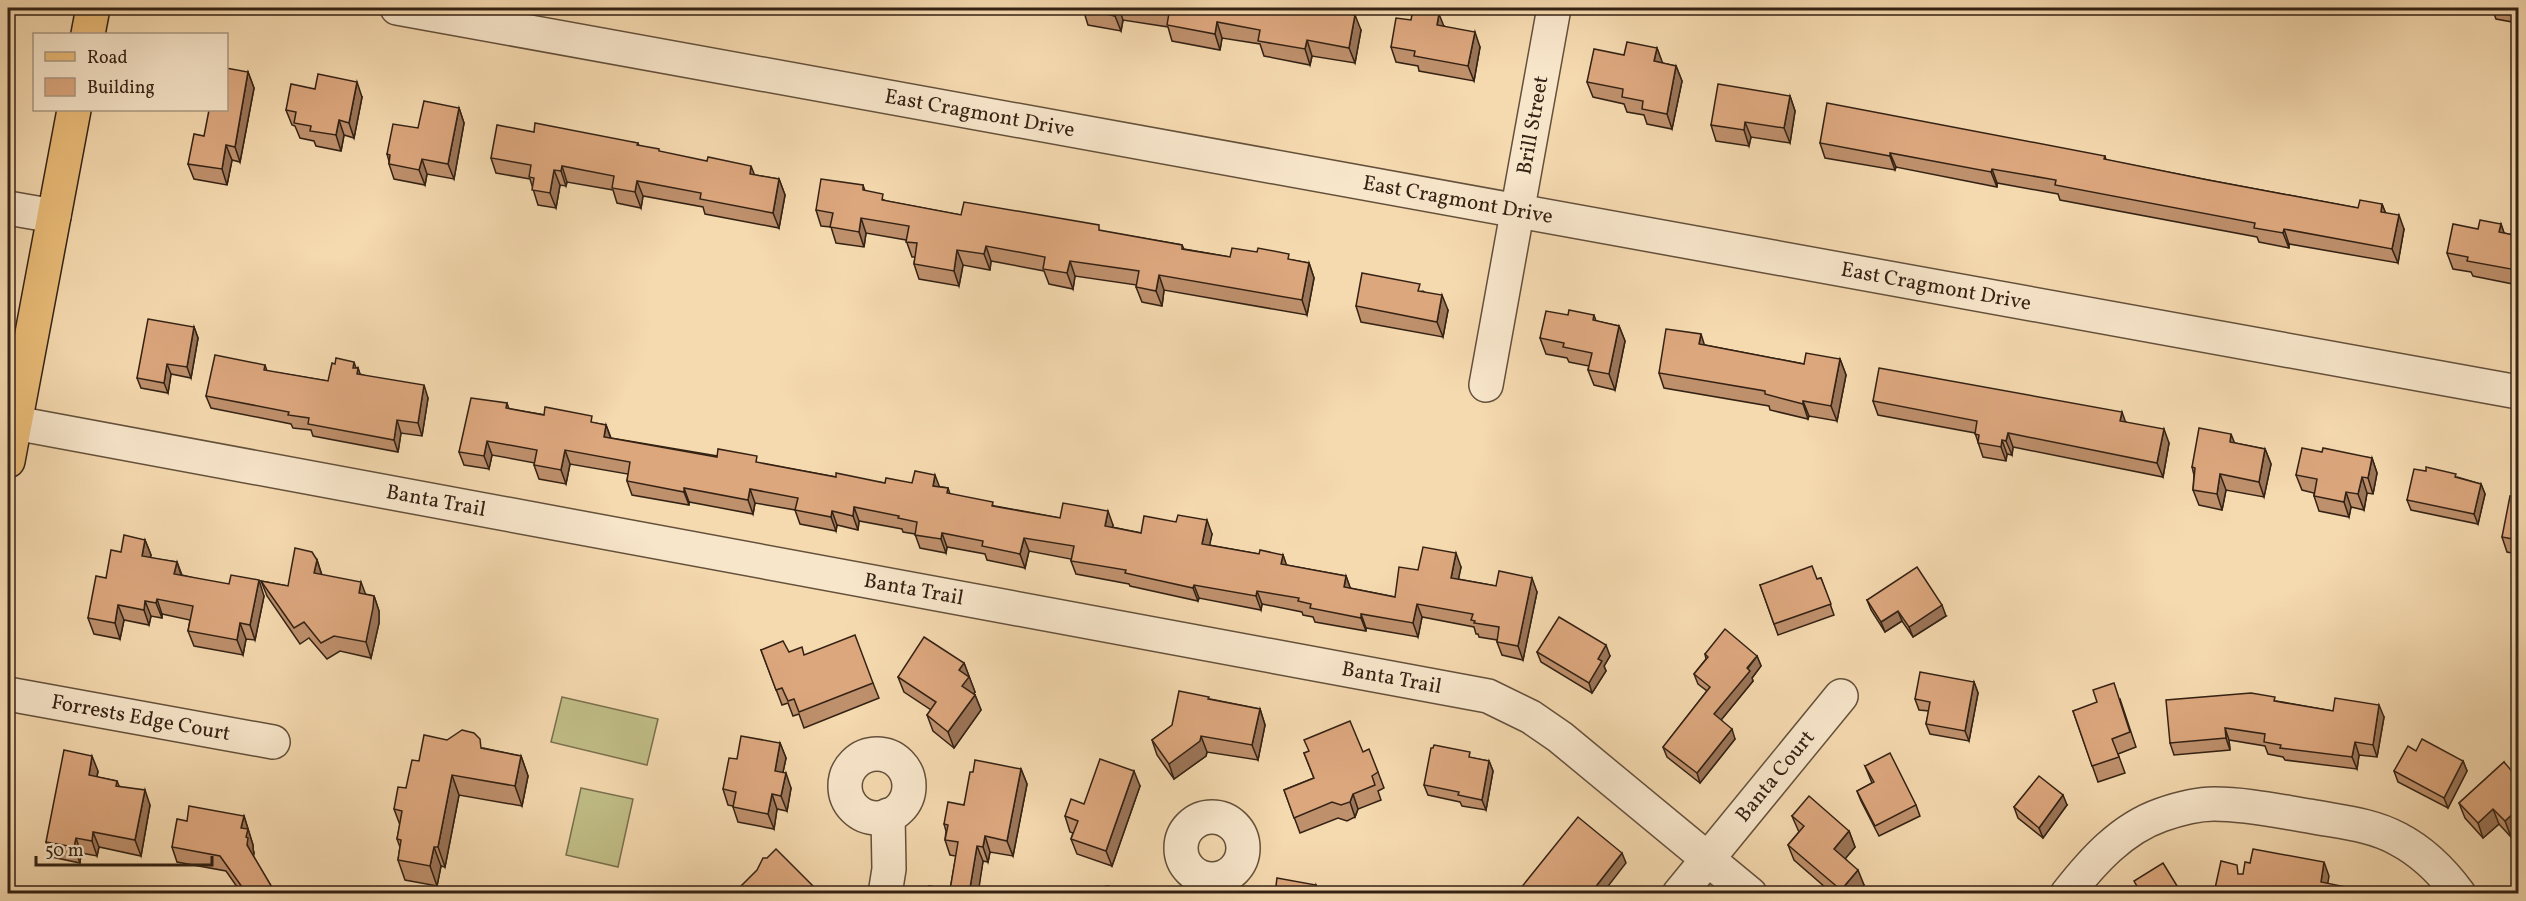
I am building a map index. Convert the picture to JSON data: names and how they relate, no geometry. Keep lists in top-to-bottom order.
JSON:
{
  "streets": {
    "street": [
      "East Cragmont Drive",
      "Brill Street",
      "Banta Trail",
      "Forrests Edge Court",
      "Banta Court"
    ]
  },
  "crossings": [
    ["East Cragmont Drive", "Brill Street"],
    ["Banta Trail", "Banta Court"]
  ],
  "legend": ["Road", "Building"],
  "scale_bar": "50 m"
}
